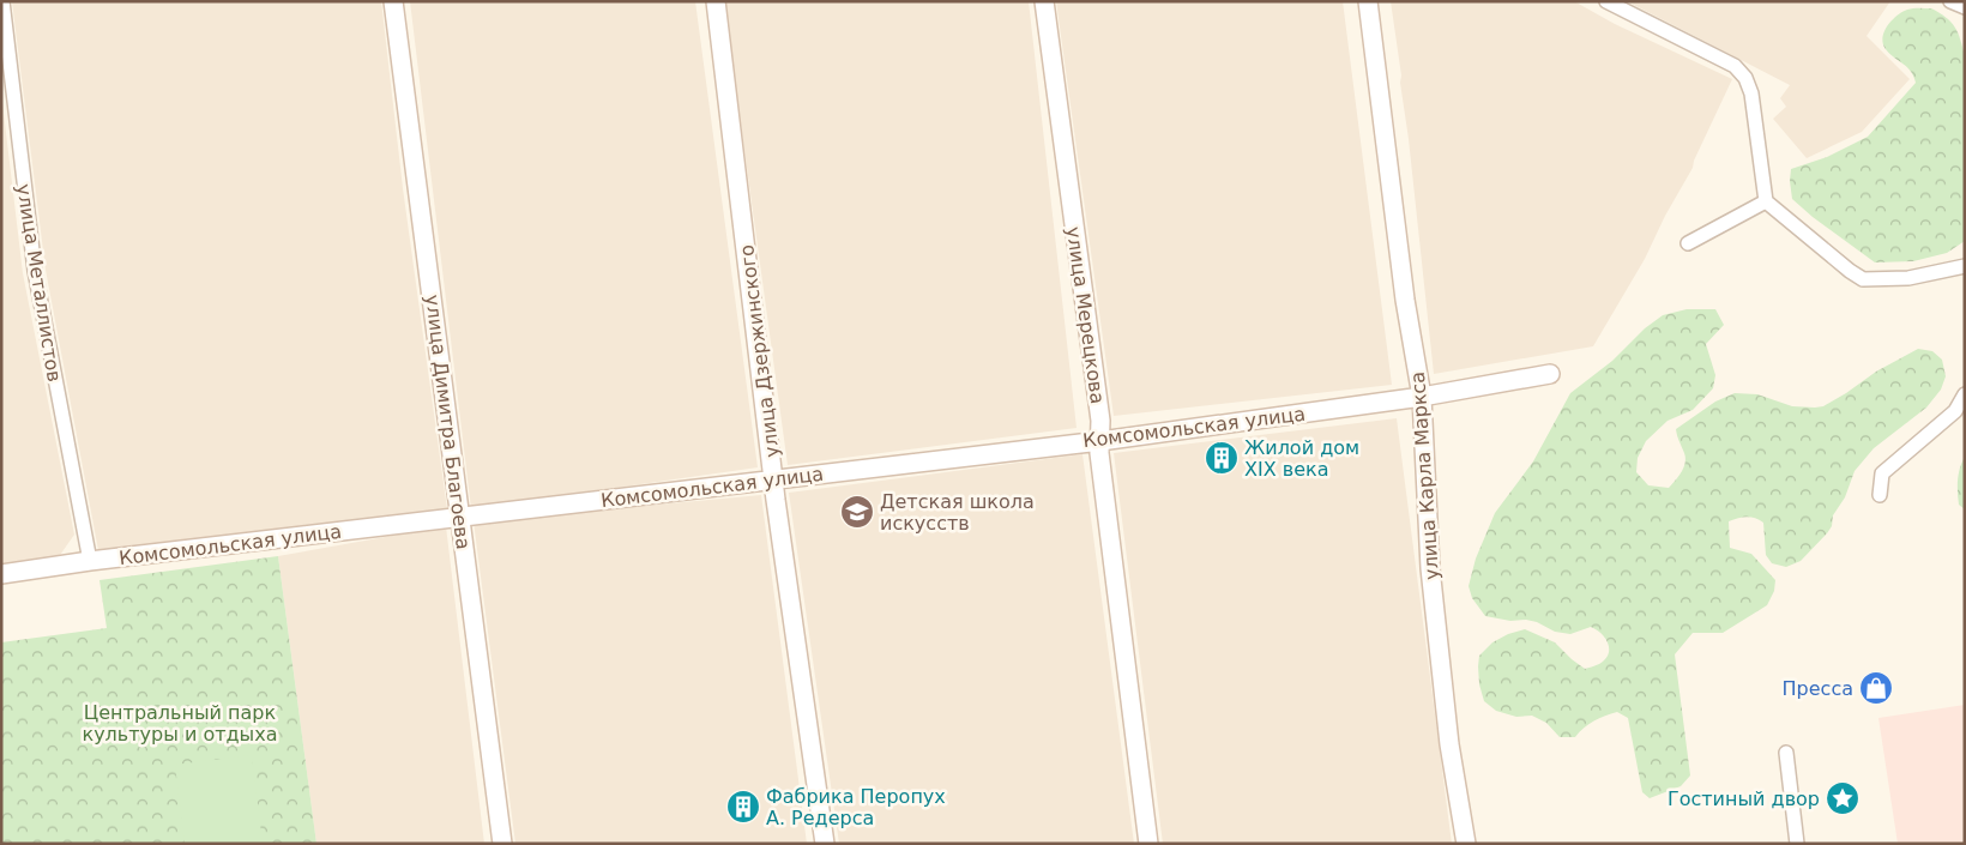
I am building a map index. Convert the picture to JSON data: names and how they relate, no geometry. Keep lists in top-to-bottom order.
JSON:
{
  "streets": {
    "street": [
      "улица Металлистов",
      "улица Мерецкова",
      "улица Дзержинского",
      "улица Димитра Благоева",
      "Комсомольская улица",
      "улица Карла Маркса"
    ]
  },
  "crossings": [
    ["улица Металлистов", "Комсомольская улица"],
    ["улица Мерецкова", "Комсомольская улица"],
    ["улица Дзержинского", "Комсомольская улица"],
    ["улица Димитра Благоева", "Комсомольская улица"],
    ["Комсомольская улица", "улица Карла Маркса"]
  ],
  "parks": ["Центральный парк культуры и отдыха"],
  "places": {
    "building": ["Жилой дом XIX века", "Фабрика Перопух А. Редерса"],
    "school or university": ["Детская школа искусств"],
    "shop": ["Пресса"],
    "place": ["Гостиный двор"]
  }
}
